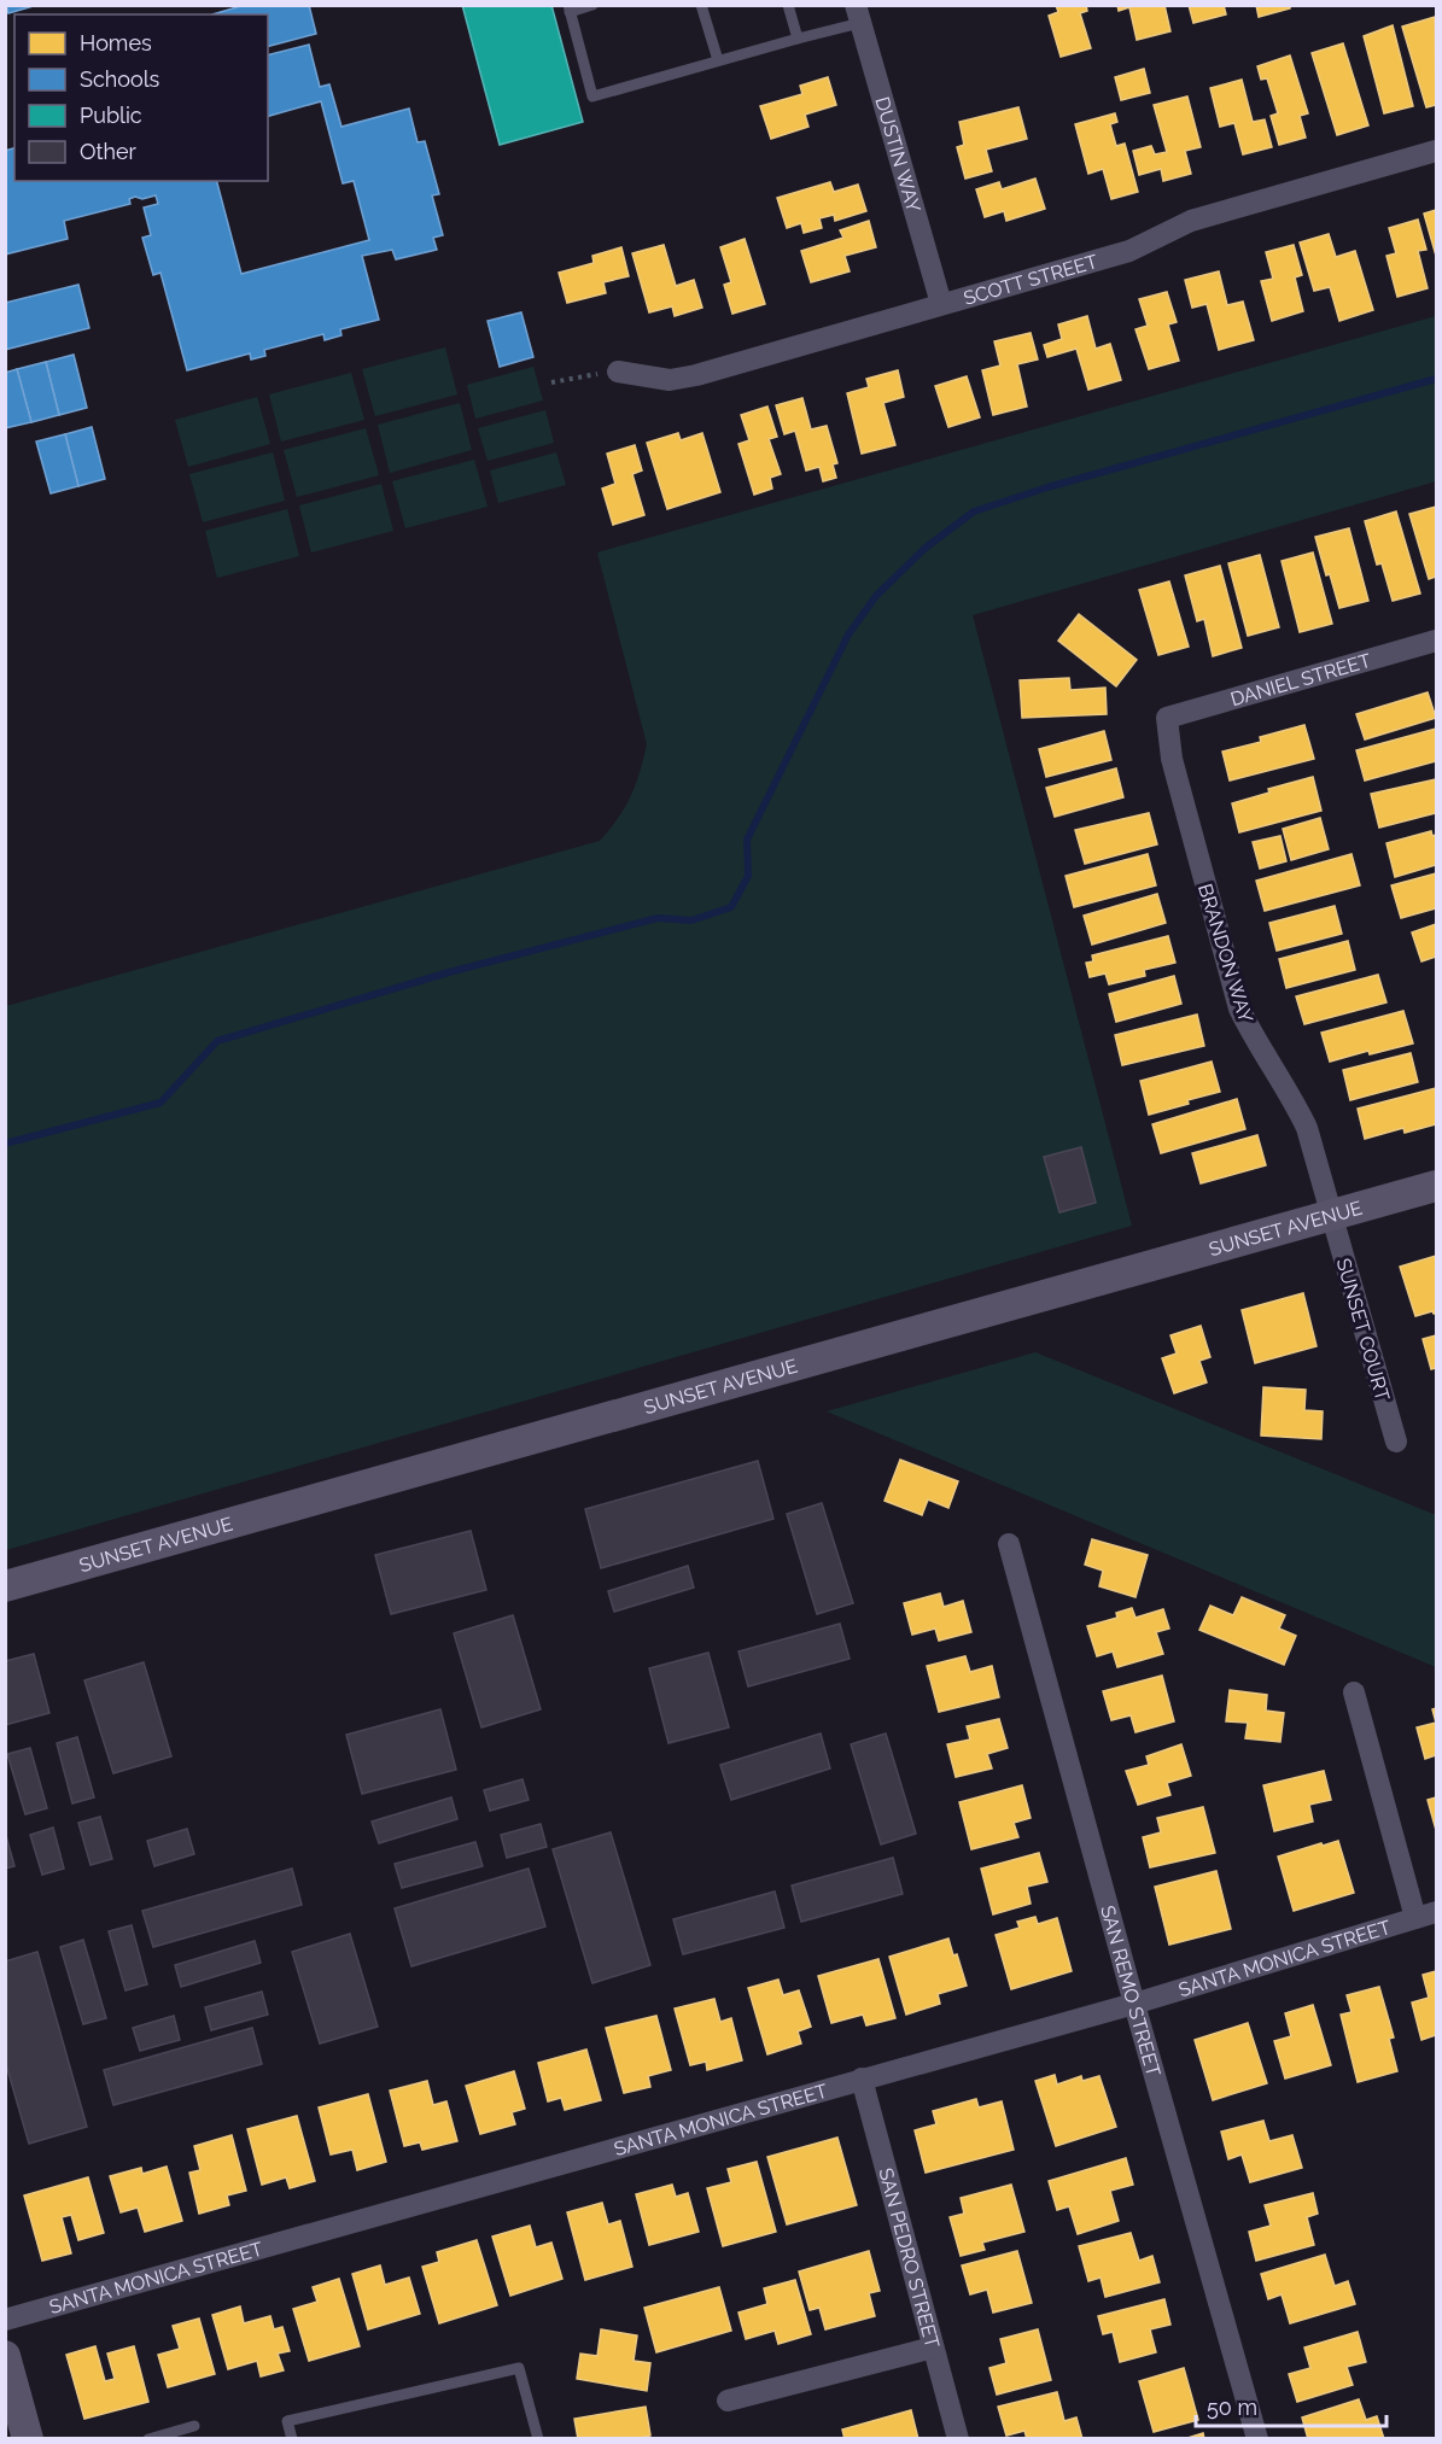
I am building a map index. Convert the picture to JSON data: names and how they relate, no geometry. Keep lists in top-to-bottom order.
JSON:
{
  "streets": {
    "main road": ["SUNSET AVENUE"],
    "street": [
      "DUSTIN WAY",
      "SCOTT STREET",
      "DANIEL STREET",
      "BRANDON WAY",
      "SUNSET COURT",
      "SANTA MONICA STREET",
      "SAN REMO STREET",
      "SAN PEDRO STREET"
    ]
  },
  "crossings": [
    ["DUSTIN WAY", "SCOTT STREET"],
    ["DANIEL STREET", "BRANDON WAY"],
    ["BRANDON WAY", "SUNSET AVENUE"],
    ["BRANDON WAY", "SUNSET COURT"],
    ["SUNSET AVENUE", "SUNSET COURT"],
    ["SANTA MONICA STREET", "SAN REMO STREET"],
    ["SANTA MONICA STREET", "SAN PEDRO STREET"]
  ],
  "legend": [
    "Homes",
    "Schools",
    "Public",
    "Other"
  ],
  "scale_bar": "50 m"
}
